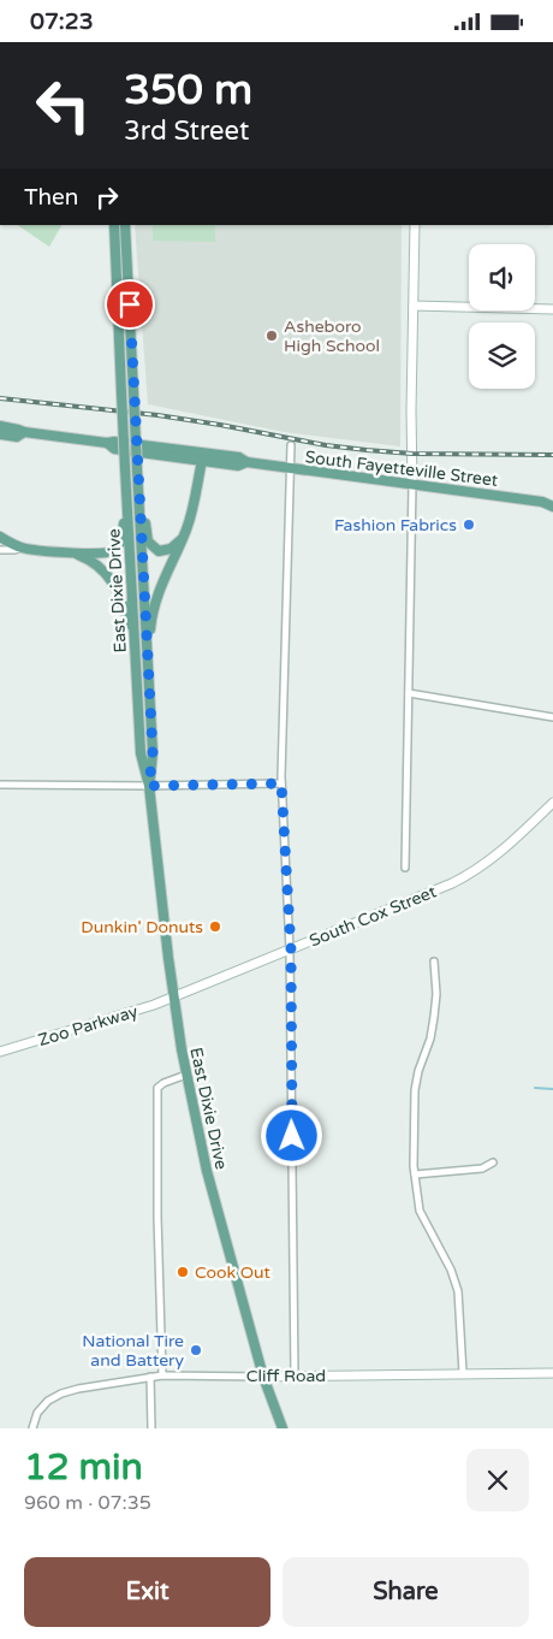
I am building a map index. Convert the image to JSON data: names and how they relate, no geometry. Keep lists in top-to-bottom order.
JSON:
{
  "streets": {
    "main road": ["South Fayetteville Street", "East Dixie Drive"],
    "street": ["South Cox Street", "Zoo Parkway", "Cliff Road"]
  },
  "crossings": [
    ["East Dixie Drive", "South Cox Street"],
    ["East Dixie Drive", "Zoo Parkway"],
    ["East Dixie Drive", "Cliff Road"],
    ["South Cox Street", "Zoo Parkway"]
  ],
  "places": [
    "Asheboro High School",
    "Fashion Fabrics",
    "Dunkin' Donuts",
    "Cook Out",
    "National Tire and Battery"
  ],
  "page": {
    "status": "07:23",
    "turn": ["350 m", "3rd Street"],
    "then": "Then",
    "heading": ["12 min", "960 m · 07:35"],
    "buttons": ["Exit", "Share"]
  }
}
